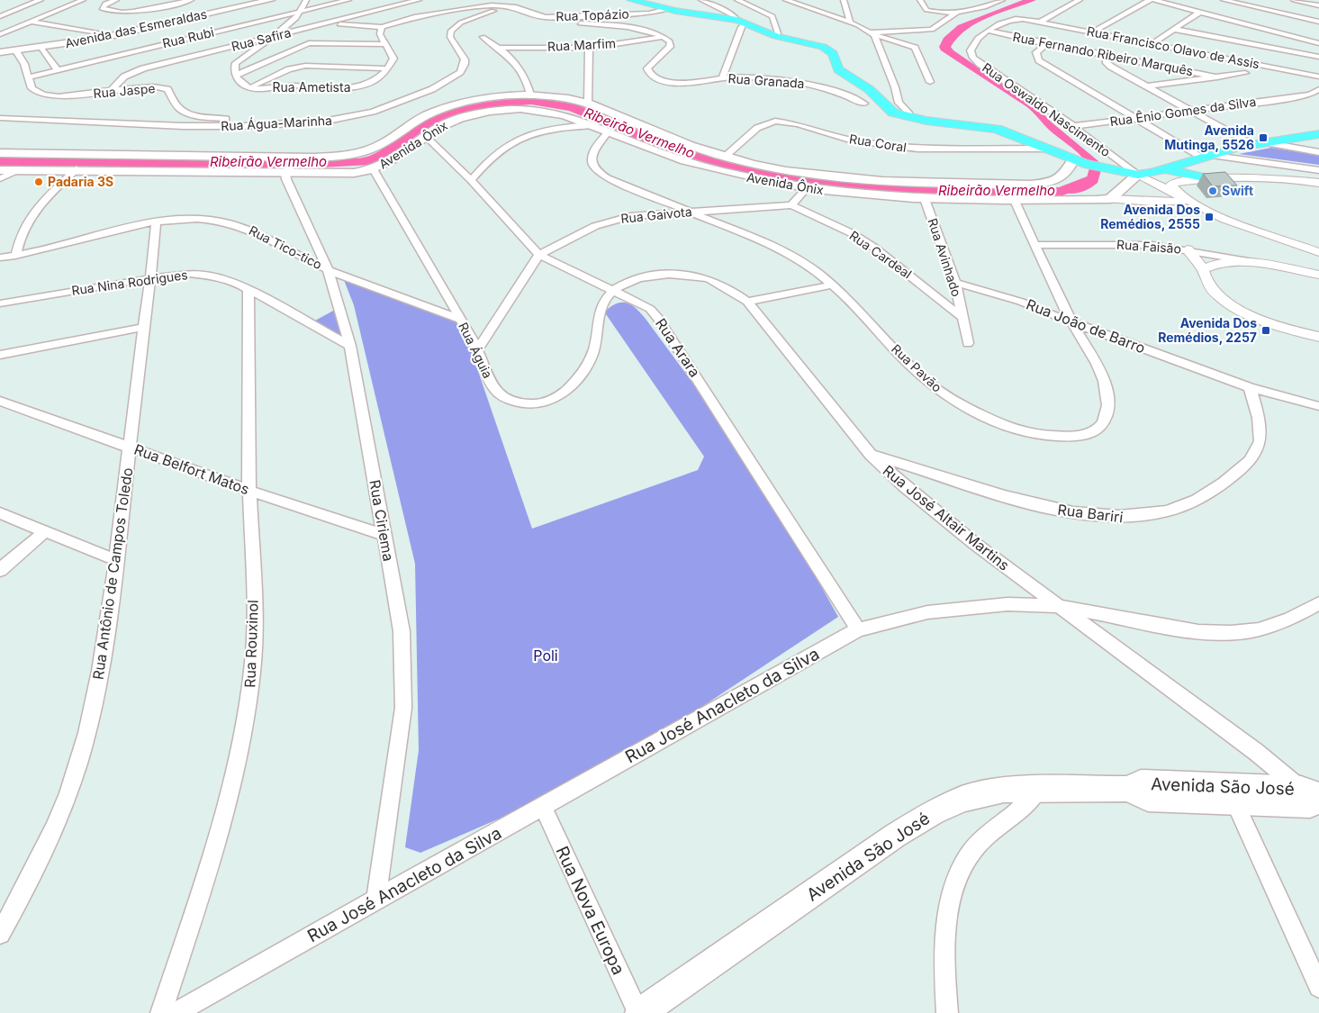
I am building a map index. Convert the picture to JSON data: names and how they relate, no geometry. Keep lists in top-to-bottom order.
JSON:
{
  "streets": {
    "main road": ["Avenida das Esmeraldas", "Avenida Ônix", "Avenida São José"],
    "street": [
      "Rua Topázio",
      "Rua Rubi",
      "Rua Safira",
      "Rua Marfim",
      "Rua Francisco Olavo de Assis",
      "Rua Fernando Ribeiro Marquês",
      "Rua Granada",
      "Rua Ametista",
      "Rua Jaspe",
      "Rua Oswaldo Nascimento",
      "Rua Ênio Gomes da Silva",
      "Rua Água-Marinha",
      "Rua Coral",
      "Rua Gaivota",
      "Rua Faisão",
      "Rua Tico-tico",
      "Rua Cardeal",
      "Rua Avinhado",
      "Rua Nina Rodrigues",
      "Rua João de Barro",
      "Rua Arara",
      "Rua Águia",
      "Rua Pavão",
      "Rua Belfort Matos",
      "Rua Bariri",
      "Rua José Altair Martins",
      "Rua Ciriema",
      "Rua Antônio de Campos Toledo",
      "Rua Rouxinol",
      "Rua José Anacleto da Silva",
      "Rua Nova Europa"
    ]
  },
  "crossings": [
    ["Rua Topázio", "Rua Safira"],
    ["Rua Topázio", "Rua Água-Marinha"],
    ["Avenida das Esmeraldas", "Rua Jaspe"],
    ["Rua Rubi", "Rua Jaspe"],
    ["Rua Safira", "Rua Jaspe"],
    ["Rua Marfim", "Rua Granada"],
    ["Rua Francisco Olavo de Assis", "Rua Oswaldo Nascimento"],
    ["Rua Fernando Ribeiro Marquês", "Rua Oswaldo Nascimento"],
    ["Rua Jaspe", "Rua Água-Marinha"],
    ["Rua Oswaldo Nascimento", "Rua Ênio Gomes da Silva"],
    ["Rua Coral", "Avenida Ônix"],
    ["Avenida Ônix", "Rua Avinhado"],
    ["Avenida Ônix", "Rua Arara"],
    ["Avenida Ônix", "Rua Águia"],
    ["Avenida Ônix", "Rua Pavão"],
    ["Avenida Ônix", "Rua Ciriema"],
    ["Rua Gaivota", "Rua Cardeal"],
    ["Rua Gaivota", "Rua Arara"],
    ["Rua Gaivota", "Rua Águia"],
    ["Rua Gaivota", "Rua Pavão"],
    ["Rua Faisão", "Rua Pavão"],
    ["Rua Tico-tico", "Rua Águia"],
    ["Rua Tico-tico", "Rua Ciriema"],
    ["Rua Tico-tico", "Rua Antônio de Campos Toledo"],
    ["Rua Cardeal", "Rua Avinhado"],
    ["Rua Avinhado", "Rua João de Barro"],
    ["Rua Nina Rodrigues", "Rua Ciriema"],
    ["Rua Nina Rodrigues", "Rua Antônio de Campos Toledo"],
    ["Rua Nina Rodrigues", "Rua Rouxinol"],
    ["Rua João de Barro", "Rua Pavão"],
    ["Rua João de Barro", "Rua Bariri"],
    ["Rua Arara", "Rua Águia"],
    ["Rua Arara", "Rua José Altair Martins"],
    ["Rua Arara", "Rua José Anacleto da Silva"],
    ["Rua Águia", "Rua José Altair Martins"],
    ["Rua Belfort Matos", "Rua Ciriema"],
    ["Rua Belfort Matos", "Rua Antônio de Campos Toledo"],
    ["Rua Belfort Matos", "Rua Rouxinol"],
    ["Rua Bariri", "Rua José Altair Martins"],
    ["Rua José Altair Martins", "Rua José Anacleto da Silva"],
    ["Rua José Altair Martins", "Avenida São José"],
    ["Rua Ciriema", "Rua José Anacleto da Silva"],
    ["Rua José Anacleto da Silva", "Rua Nova Europa"],
    ["Avenida São José", "Rua Nova Europa"]
  ],
  "water": ["Ribeirão Vermelho"],
  "parks": ["Poli"],
  "places": {
    "transit": ["Avenida Mutinga, 5526", "Avenida Dos Remédios, 2555", "Avenida Dos Remédios, 2257"],
    "other": ["Padaria 3S", "Swift"]
  }
}
